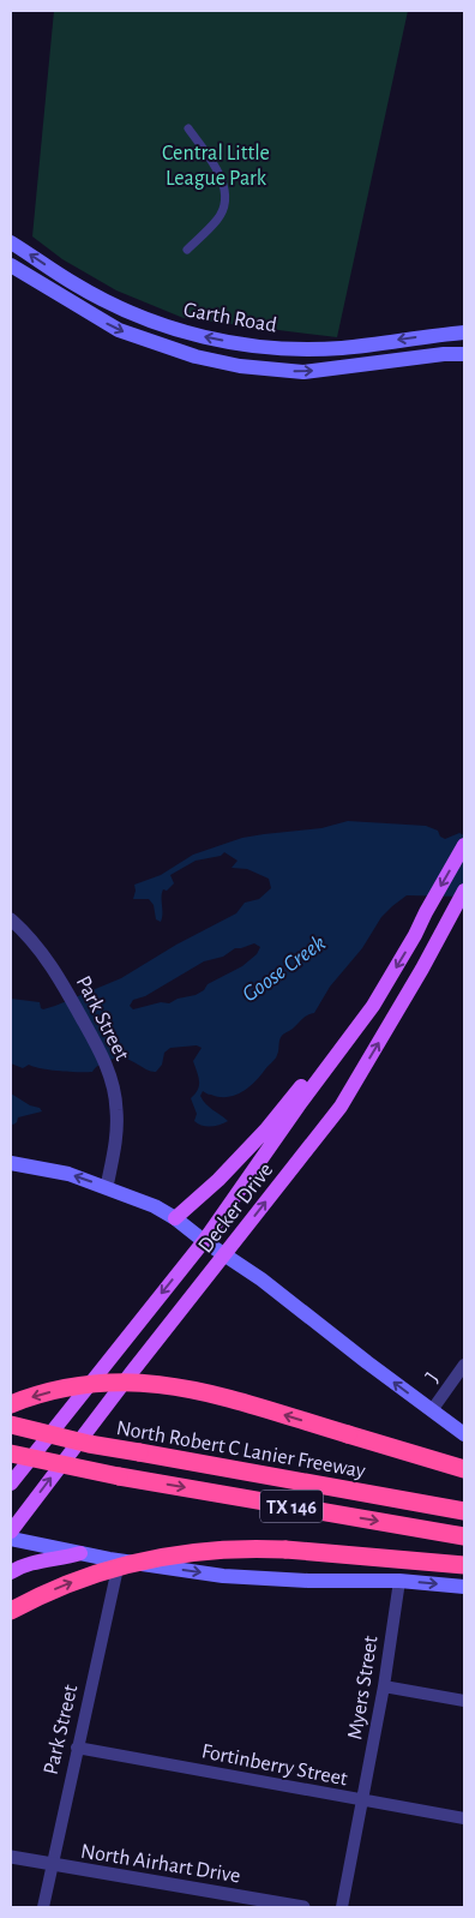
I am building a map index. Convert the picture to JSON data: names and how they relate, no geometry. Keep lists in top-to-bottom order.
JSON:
{
  "streets": {
    "highway": ["North Robert C Lanier Freeway", "TX 146"],
    "main road": ["Garth Road", "Decker Drive"],
    "street": [
      "Park Street",
      "J",
      "Myers Street",
      "Fortinberry Street",
      "North Airhart Drive"
    ]
  },
  "crossings": [
    ["Park Street", "Fortinberry Street"],
    ["Park Street", "North Airhart Drive"],
    ["Myers Street", "Fortinberry Street"]
  ],
  "water": ["Goose Creek"],
  "parks": ["Central Little League Park"]
}
